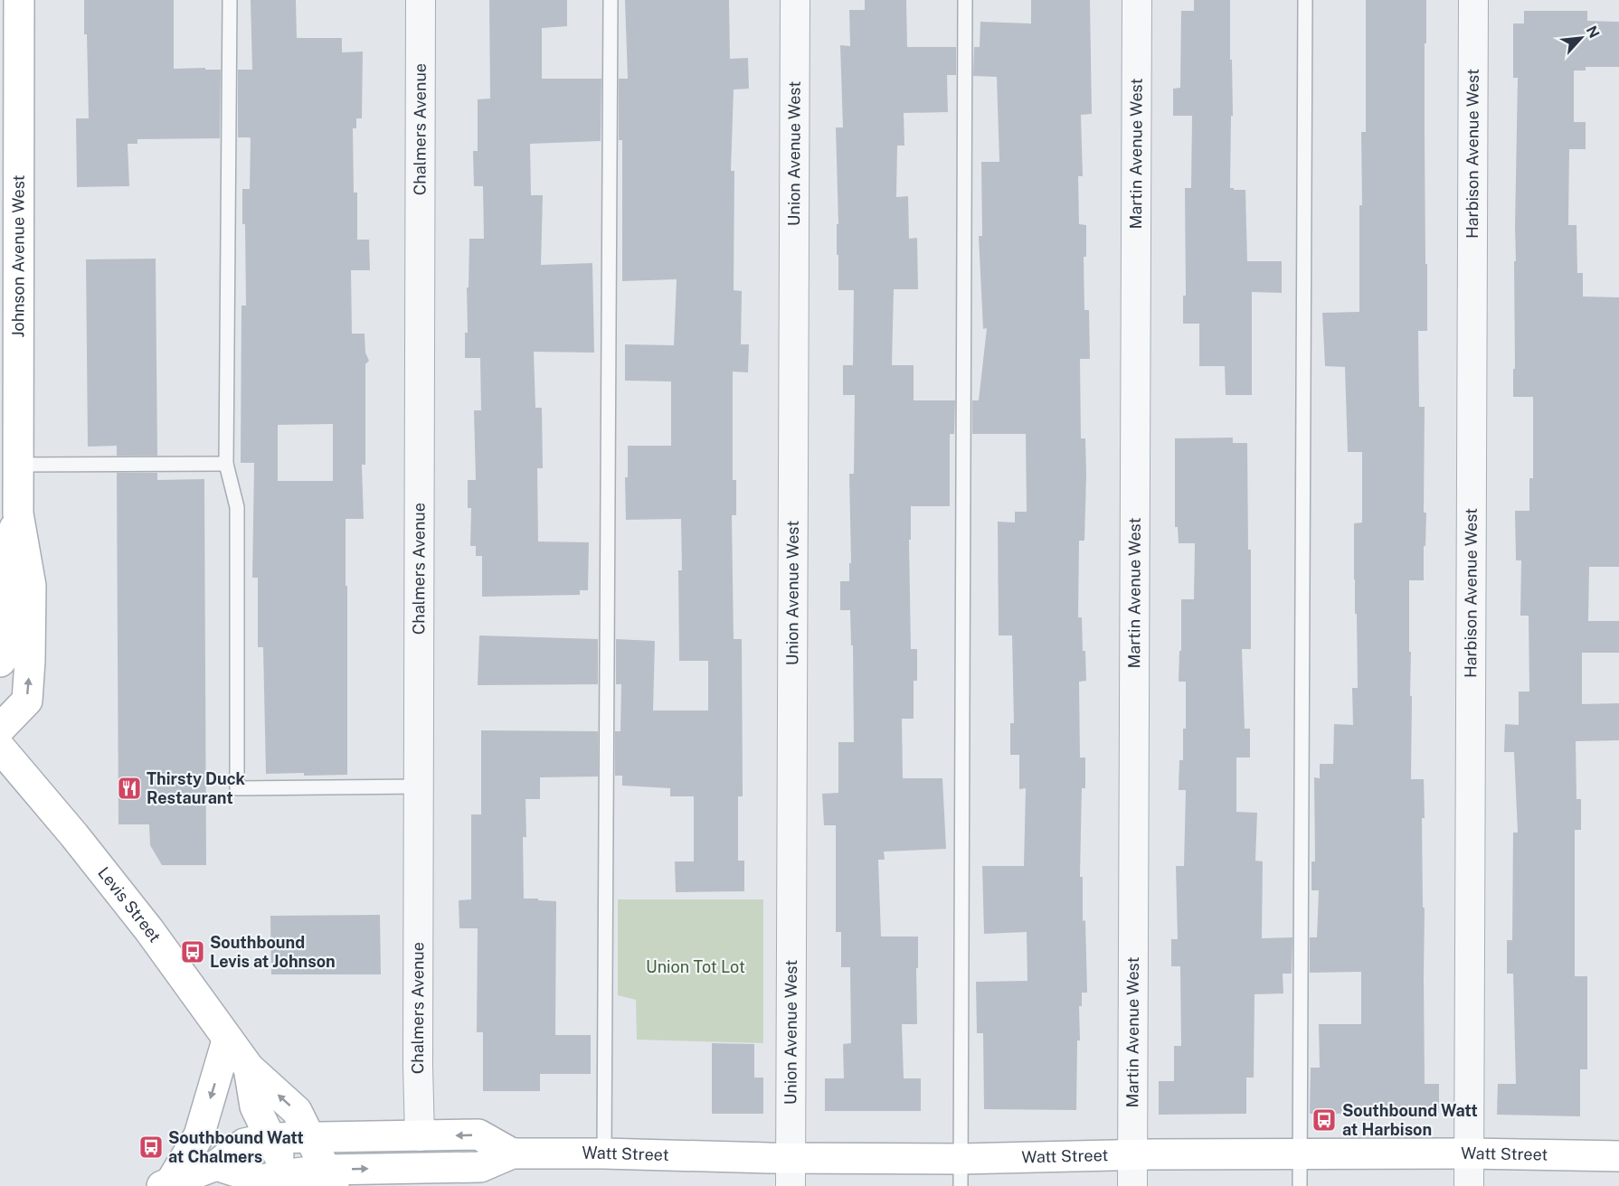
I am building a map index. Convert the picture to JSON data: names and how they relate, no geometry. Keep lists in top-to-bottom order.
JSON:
{
  "streets": {
    "main road": ["Johnson Avenue West", "Levis Street", "Watt Street"],
    "street": [
      "Chalmers Avenue",
      "Union Avenue West",
      "Martin Avenue West",
      "Harbison Avenue West"
    ]
  },
  "crossings": [
    ["Chalmers Avenue", "Watt Street"],
    ["Union Avenue West", "Watt Street"],
    ["Martin Avenue West", "Watt Street"],
    ["Harbison Avenue West", "Watt Street"],
    ["Levis Street", "Watt Street"]
  ],
  "parks": ["Union Tot Lot"],
  "places": {
    "restaurant": ["Thirsty Duck Restaurant"],
    "bus stop": ["Southbound Levis at Johnson", "Southbound Watt at Harbison", "Southbound Watt at Chalmers"]
  },
  "north": "top right"
}
